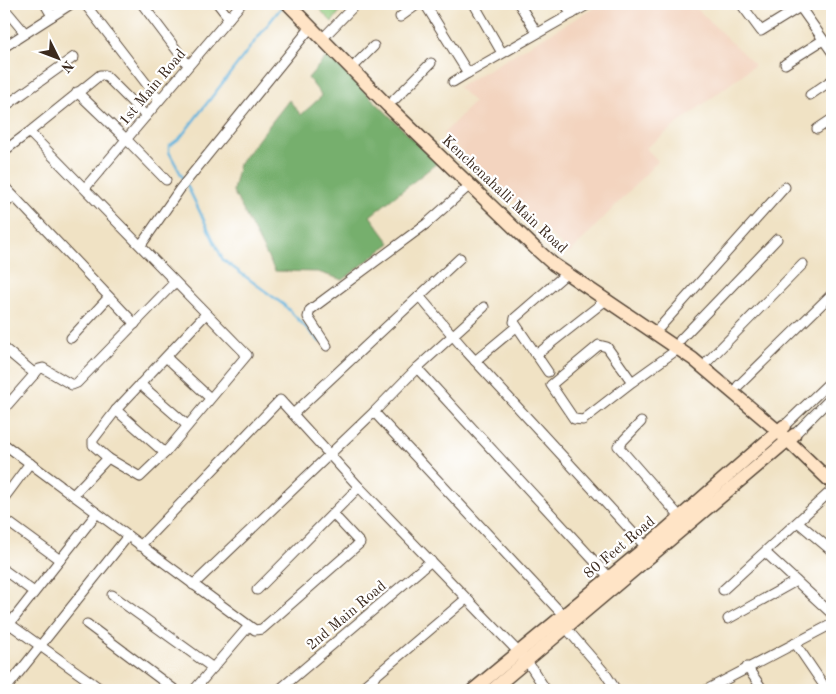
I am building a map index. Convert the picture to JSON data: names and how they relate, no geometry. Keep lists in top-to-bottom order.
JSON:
{
  "streets": {
    "main road": ["Kenchenahalli Main Road", "80 Feet Road"],
    "street": ["1st Main Road", "2nd Main Road"]
  },
  "crossings": [
    ["Kenchenahalli Main Road", "80 Feet Road"]
  ],
  "north": "bottom right"
}
